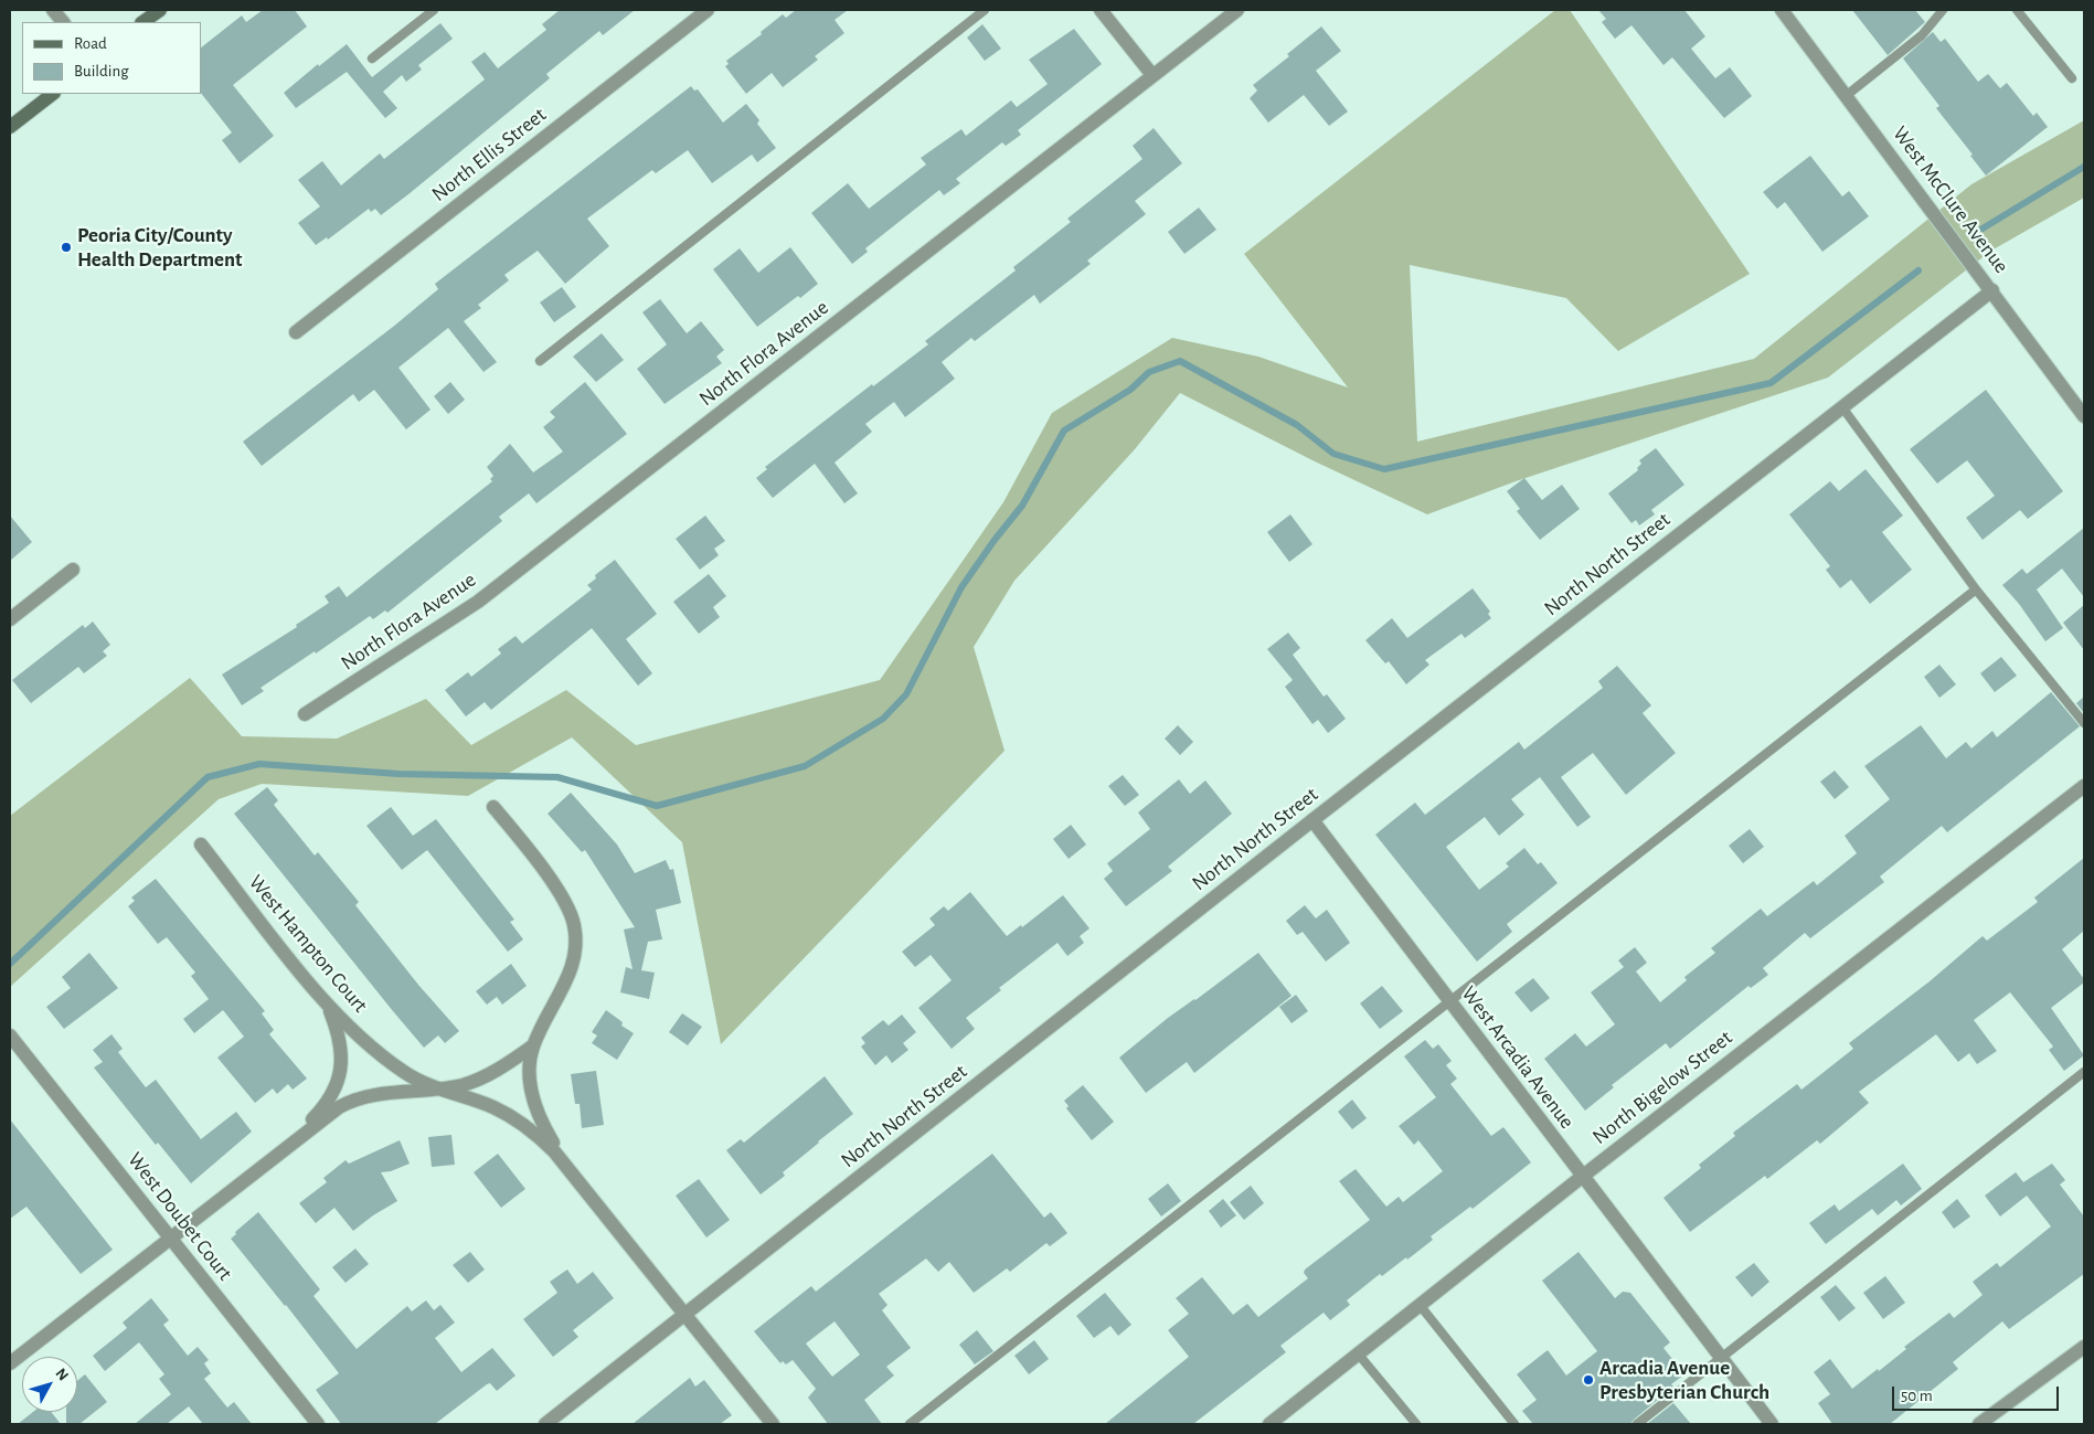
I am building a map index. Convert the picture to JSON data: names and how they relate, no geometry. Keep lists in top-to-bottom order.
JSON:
{
  "streets": {
    "street": [
      "North Ellis Street",
      "West McClure Avenue",
      "North Flora Avenue",
      "North North Street",
      "West Hampton Court",
      "West Arcadia Avenue",
      "North Bigelow Street",
      "West Doubet Court"
    ]
  },
  "crossings": [
    ["West McClure Avenue", "North North Street"],
    ["North North Street", "West Hampton Court"],
    ["North North Street", "West Arcadia Avenue"],
    ["West Arcadia Avenue", "North Bigelow Street"]
  ],
  "places": ["Peoria City/County Health Department", "Arcadia Avenue Presbyterian Church"],
  "legend": ["Road", "Building"],
  "scale_bar": "50 m",
  "north": "top right"
}
